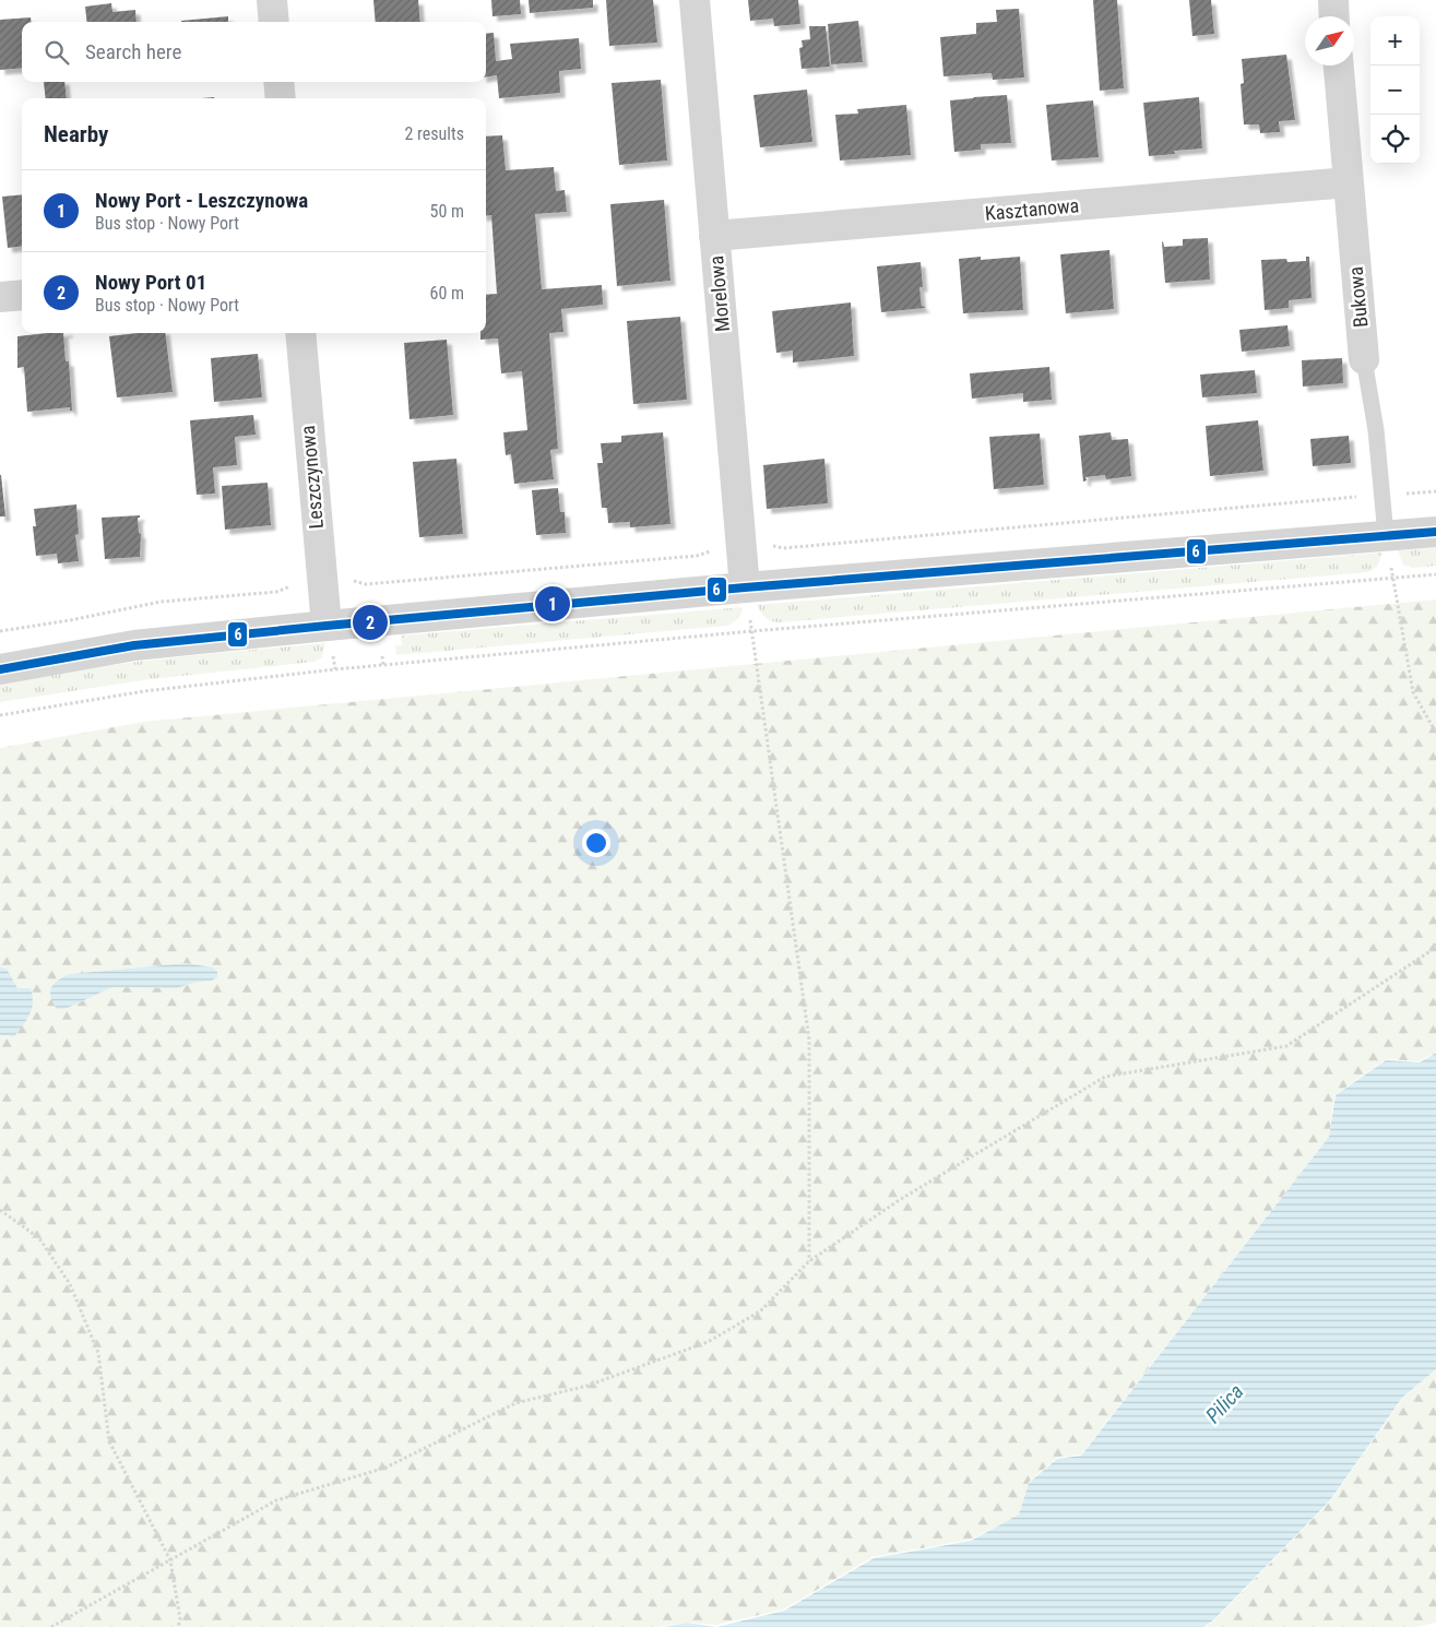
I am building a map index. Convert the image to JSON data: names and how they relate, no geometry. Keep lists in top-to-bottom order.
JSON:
{
  "streets": {
    "street": [
      "Kasztanowa",
      "Morelowa",
      "Bukowa",
      "Leszczynowa"
    ]
  },
  "crossings": [
    ["Kasztanowa", "Morelowa"],
    ["Kasztanowa", "Bukowa"]
  ],
  "water": ["Pilica"],
  "lines": ["transit line 6"],
  "north": "top right",
  "page": {
    "map_buttons": ["+", "−"],
    "search": "Search here",
    "heading": ["Nearby", "2 results"],
    "list": [
      {
        "mark": "1",
        "name": "Nowy Port - Leszczynowa",
        "note": "Bus stop · Nowy Port",
        "value": "50 m"
      },
      {
        "mark": "2",
        "name": "Nowy Port 01",
        "note": "Bus stop · Nowy Port",
        "value": "60 m"
      }
    ],
    "pins": ["1", "2"]
  }
}
